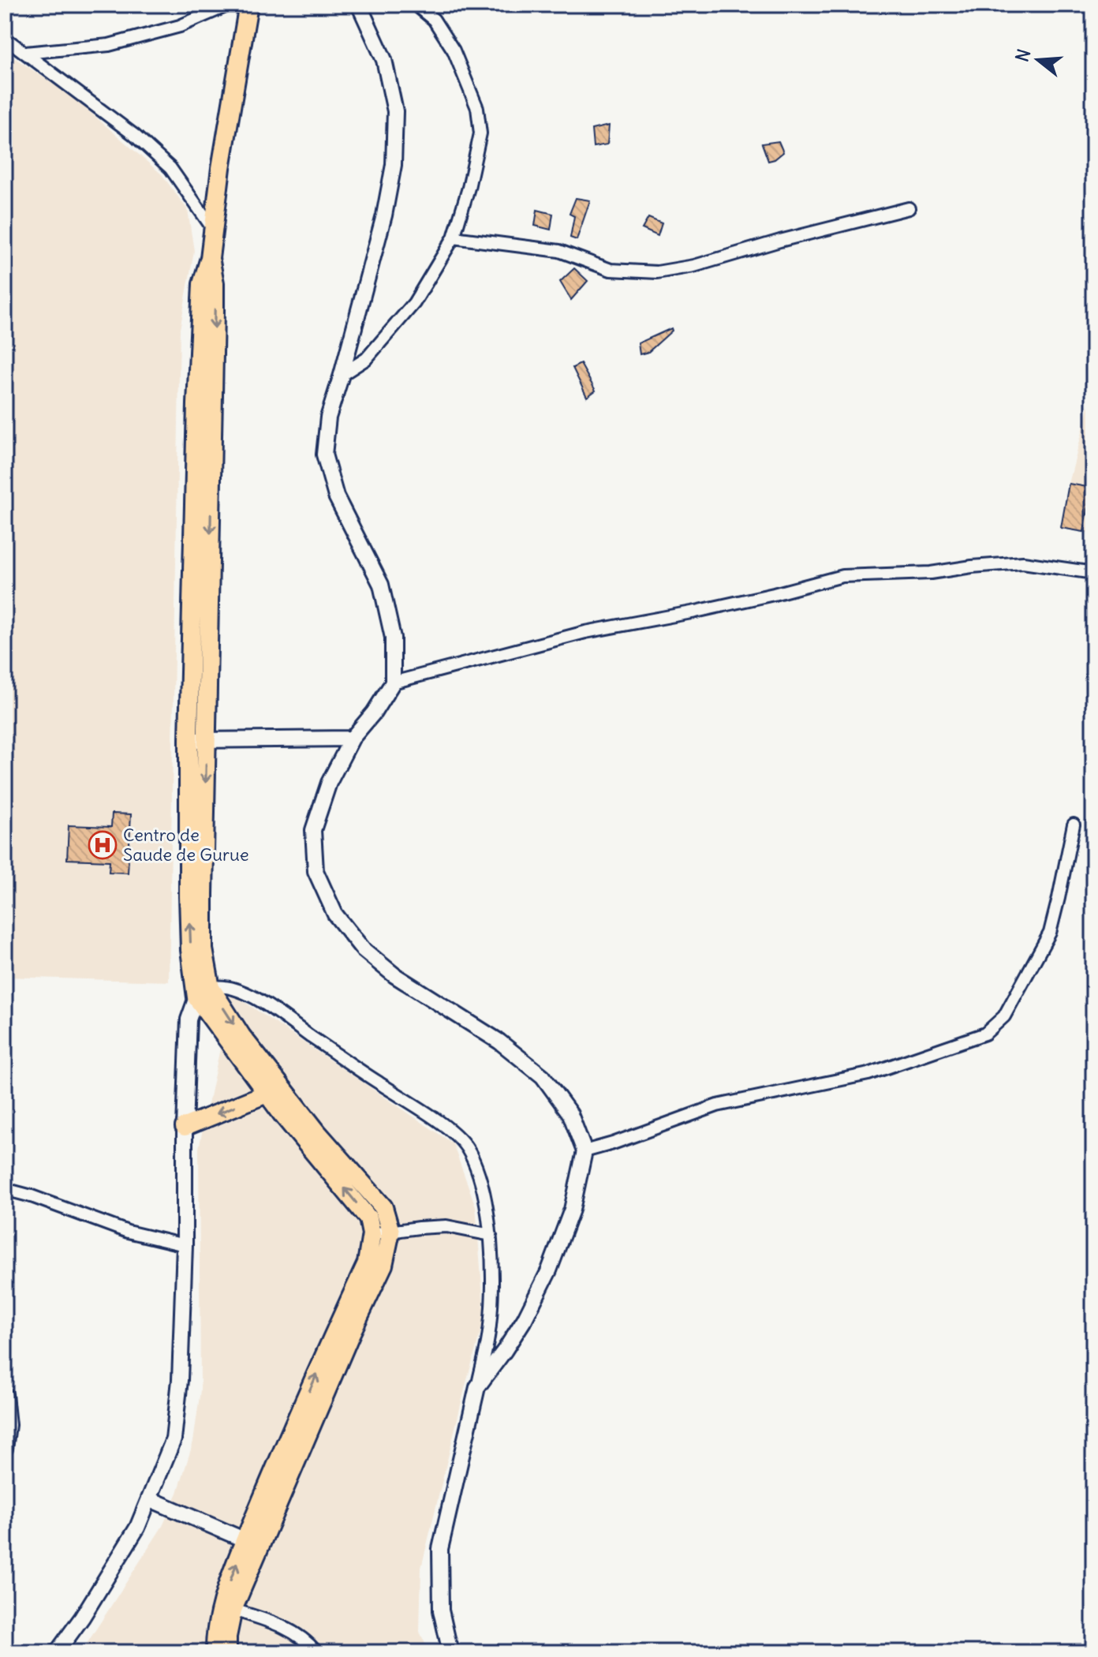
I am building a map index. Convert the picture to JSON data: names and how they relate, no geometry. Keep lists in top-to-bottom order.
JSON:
{
  "places": {
    "hospital": ["Centro de Saude de Gurue"]
  },
  "north": "left"
}
